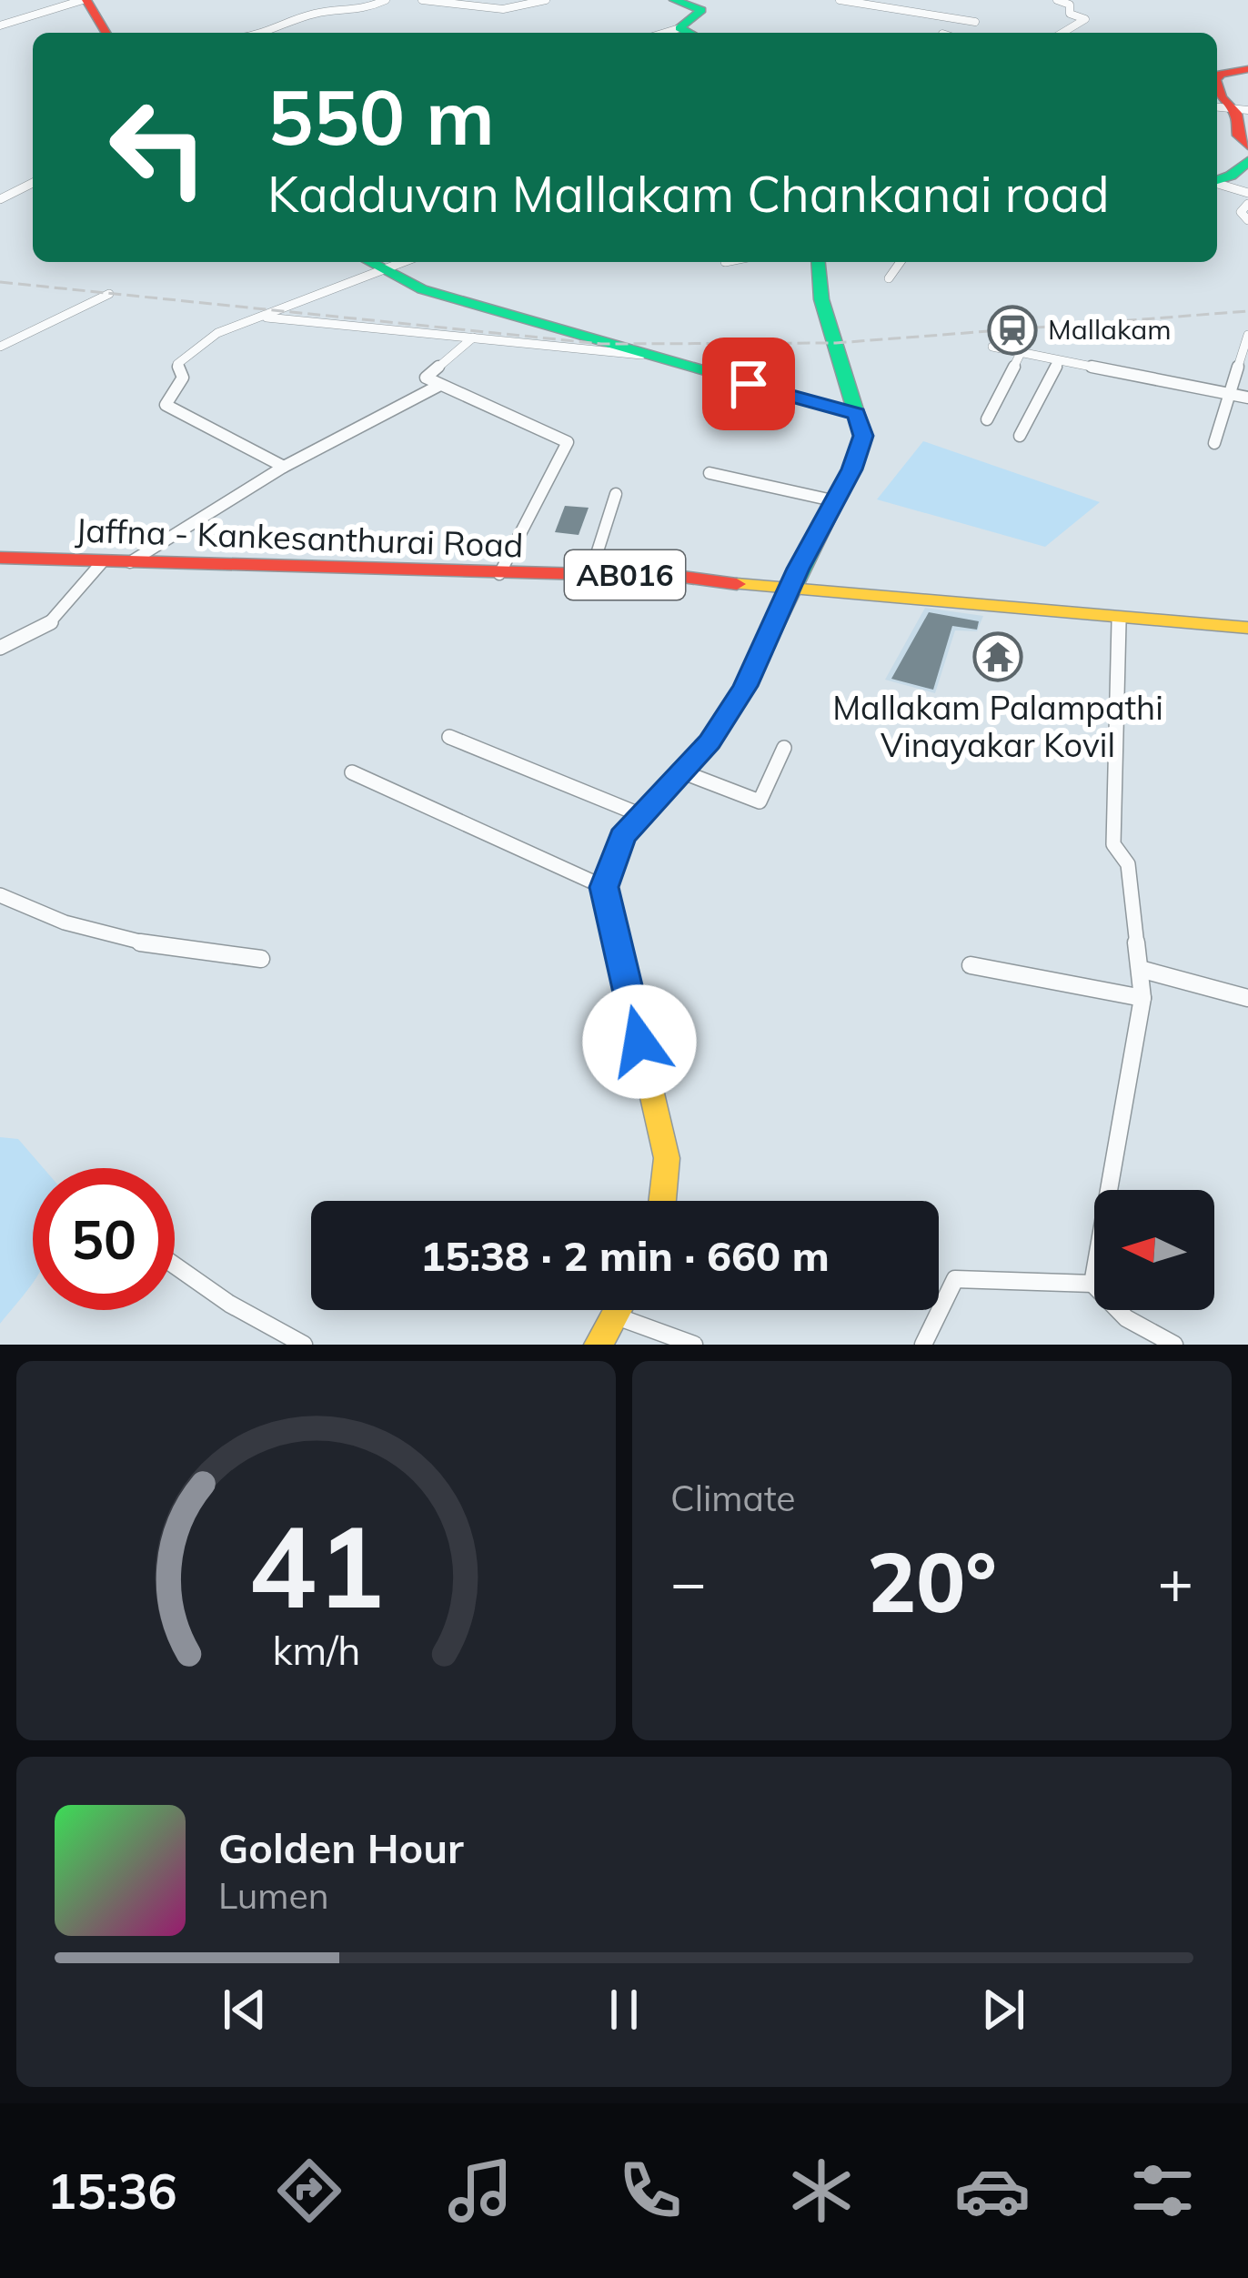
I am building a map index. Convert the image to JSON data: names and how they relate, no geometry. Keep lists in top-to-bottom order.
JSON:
{
  "streets": {
    "main road": ["Jaffna - Kankesanthurai Road", "AB016"]
  },
  "places": {
    "station": ["Mallakam"],
    "temple": ["Mallakam Palampathi Vinayakar Kovil"]
  },
  "north": "left",
  "page": {
    "turn": ["550 m", "Kadduvan Mallakam Chankanai road"],
    "limit": "50",
    "trip": "15:38 · 2 min · 660 m",
    "tile": "Climate",
    "heat": ["−", "20°", "+"],
    "song": ["Golden Hour", "Lumen"],
    "tabs": "15:36",
    "gauge": ["41", "km/h"]
  }
}
